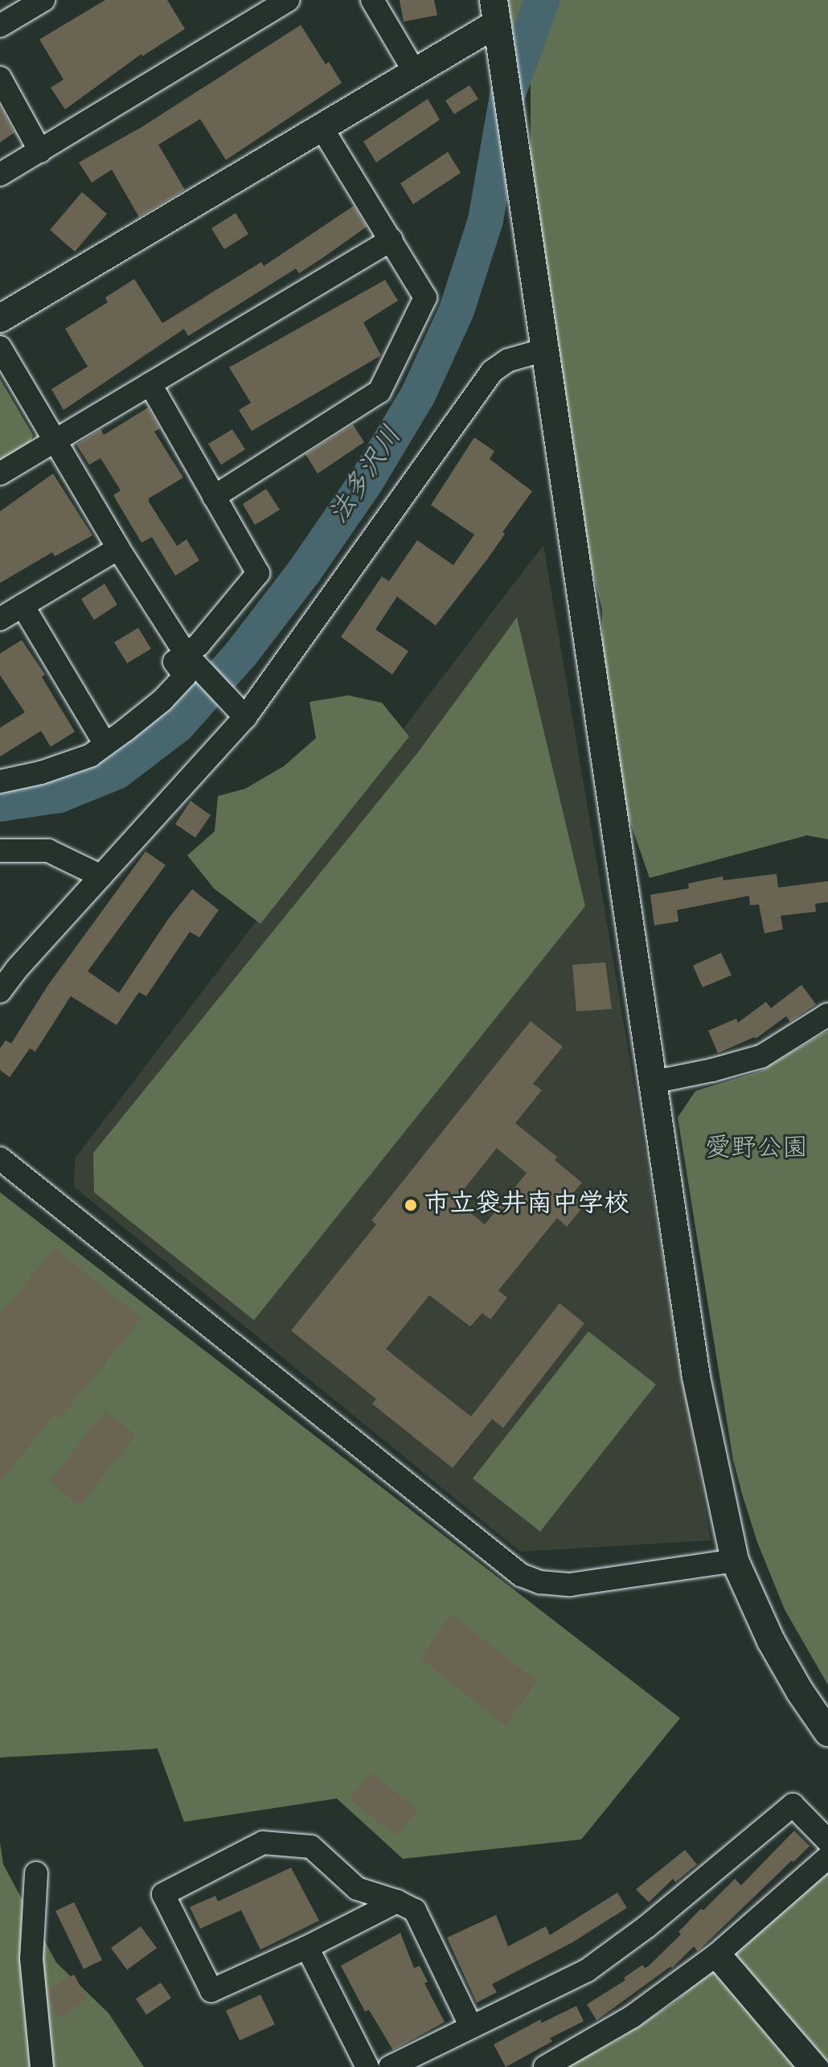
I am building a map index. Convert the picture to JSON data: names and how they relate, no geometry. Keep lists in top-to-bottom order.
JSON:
{
  "water": ["法多沢川"],
  "parks": ["愛野公園"],
  "places": ["市立袋井南中学校"]
}
